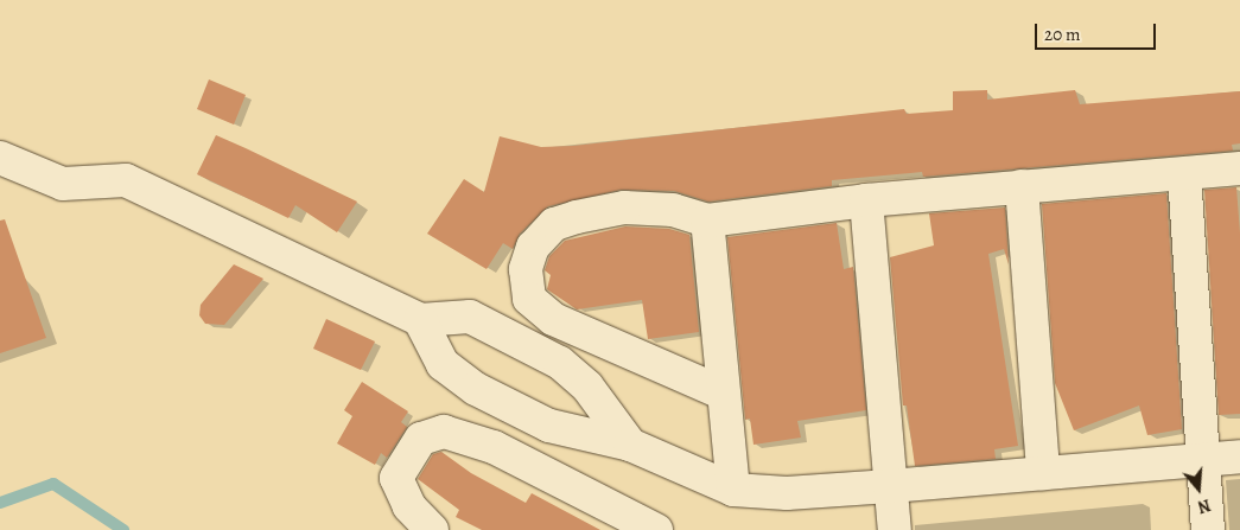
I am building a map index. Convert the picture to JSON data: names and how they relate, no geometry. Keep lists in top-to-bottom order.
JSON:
{
  "scale_bar": "20 m",
  "north": "bottom"
}
